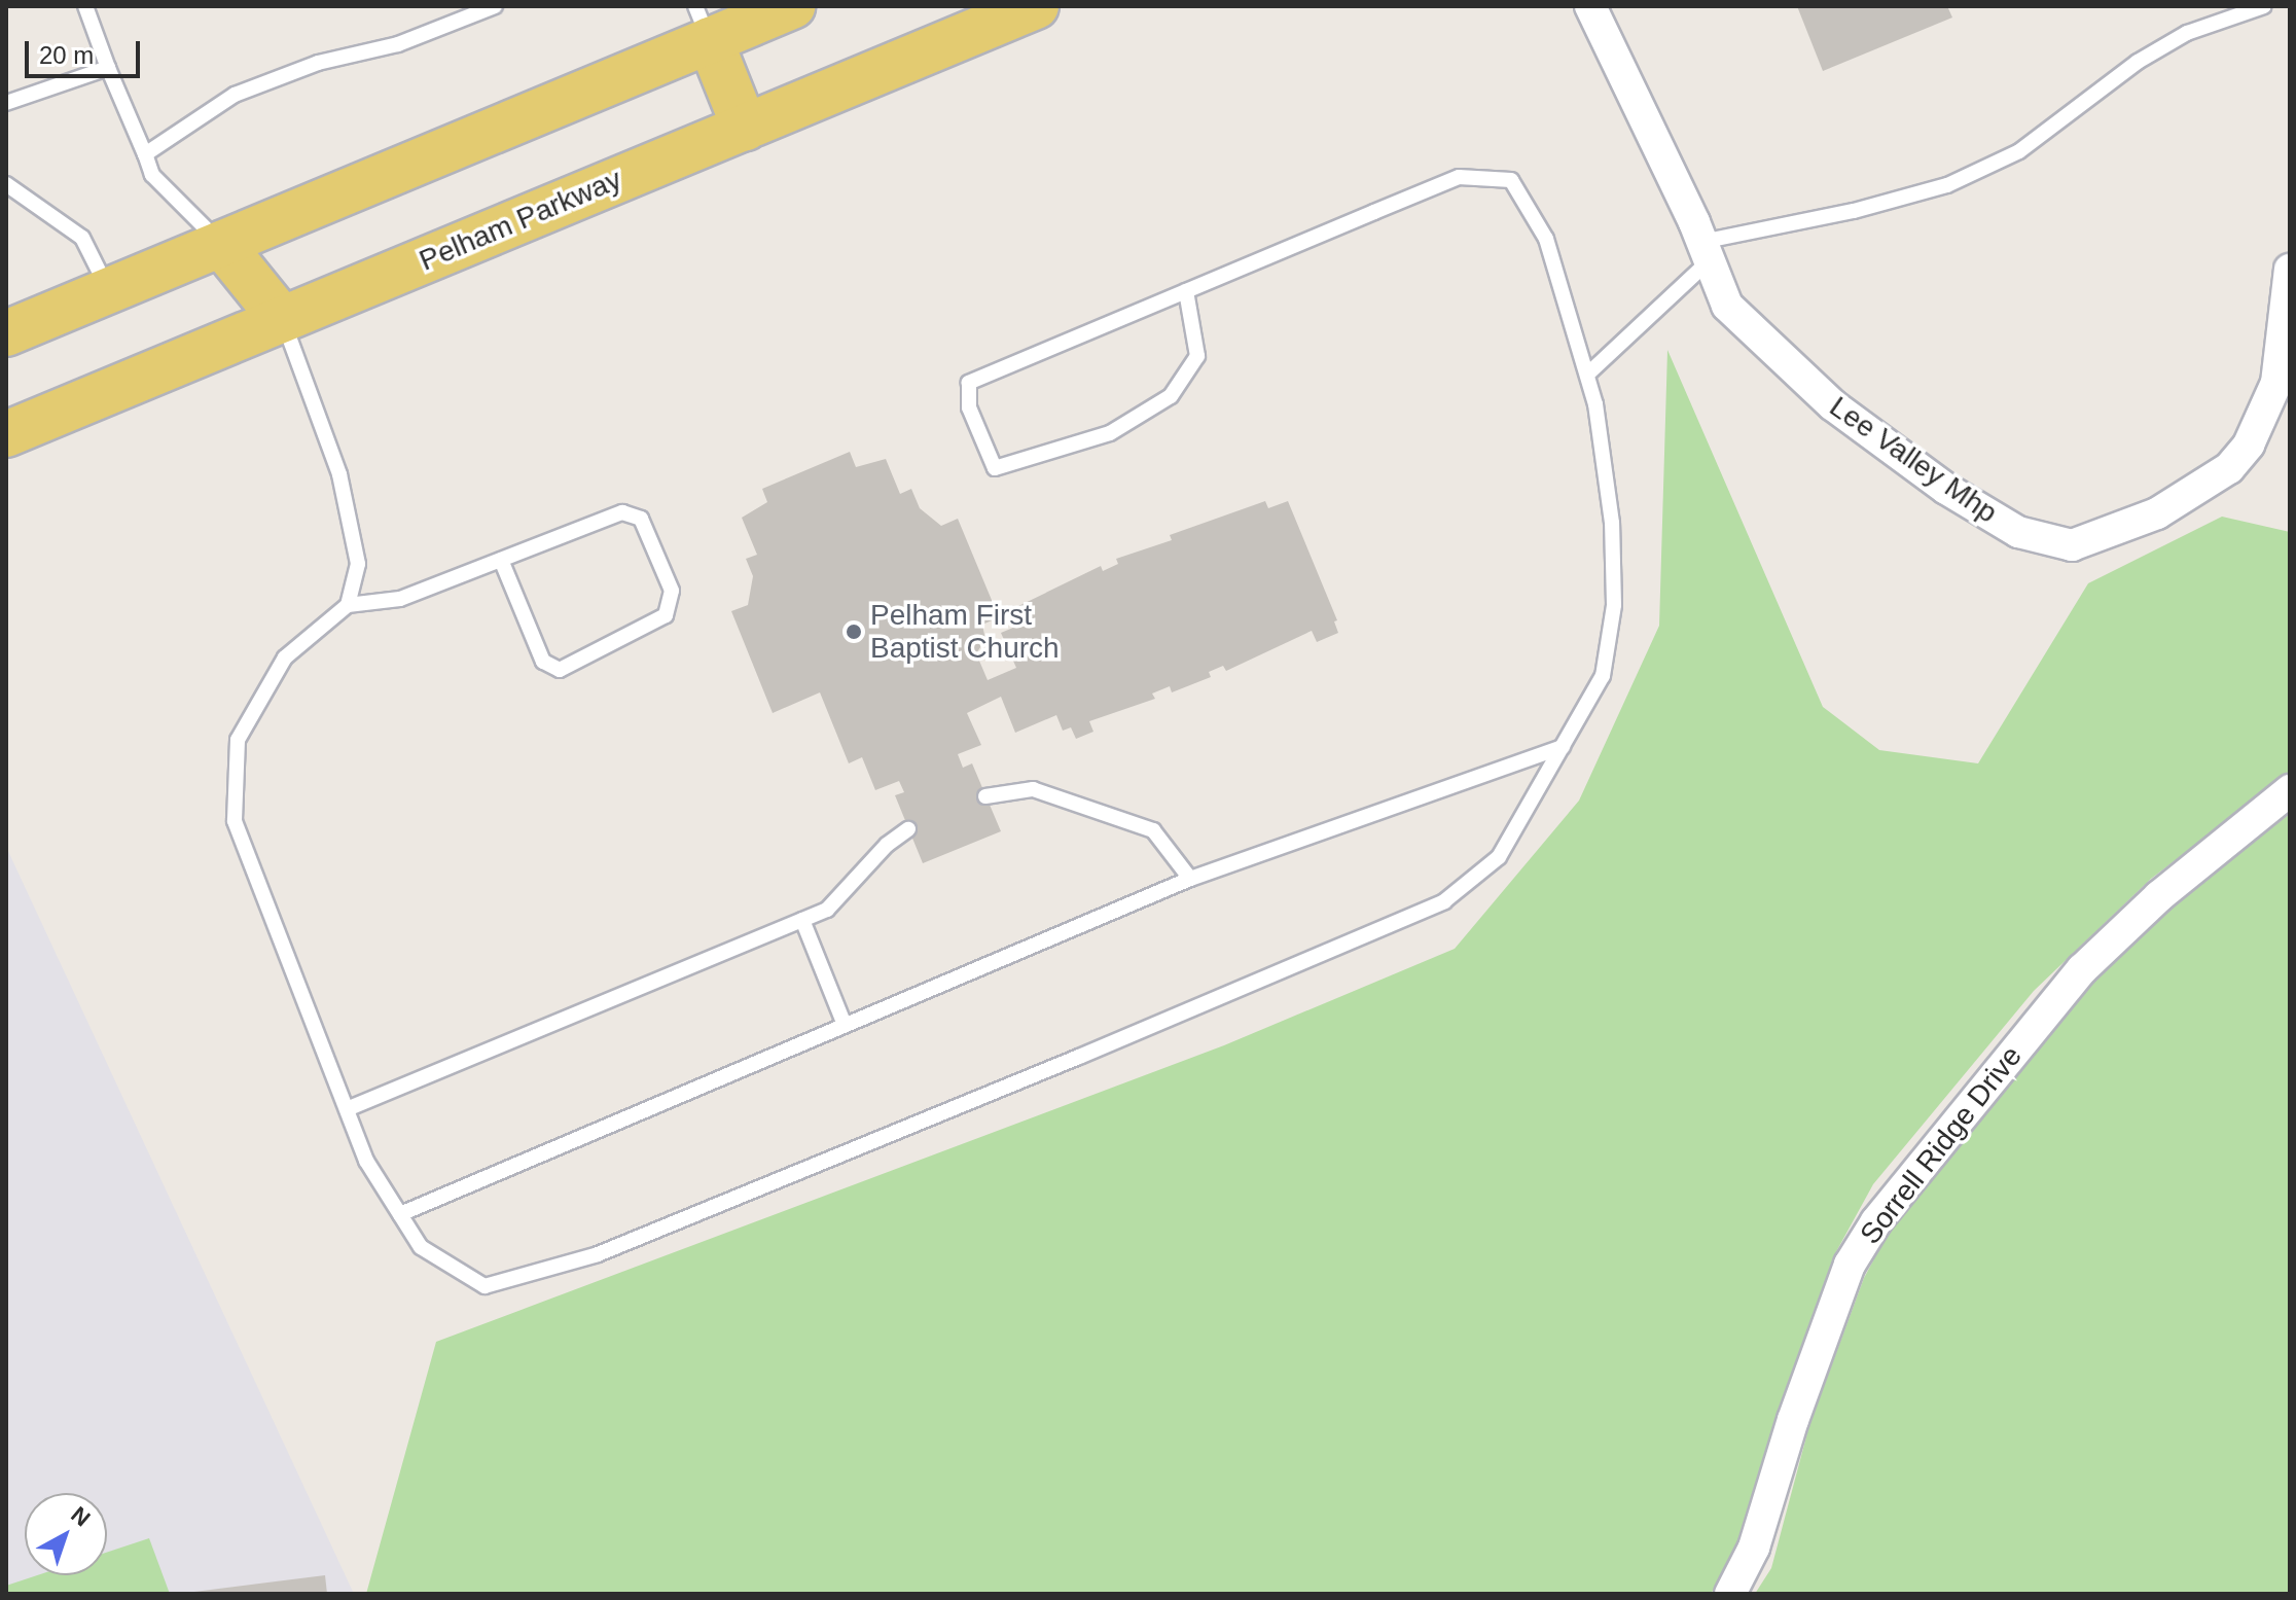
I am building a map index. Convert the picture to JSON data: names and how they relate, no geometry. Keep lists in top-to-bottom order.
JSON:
{
  "streets": {
    "main road": ["Pelham Parkway"],
    "street": ["Lee Valley Mhp", "Sorrell Ridge Drive"]
  },
  "places": ["Pelham First Baptist Church"],
  "scale_bar": "20 m",
  "north": "top right"
}
